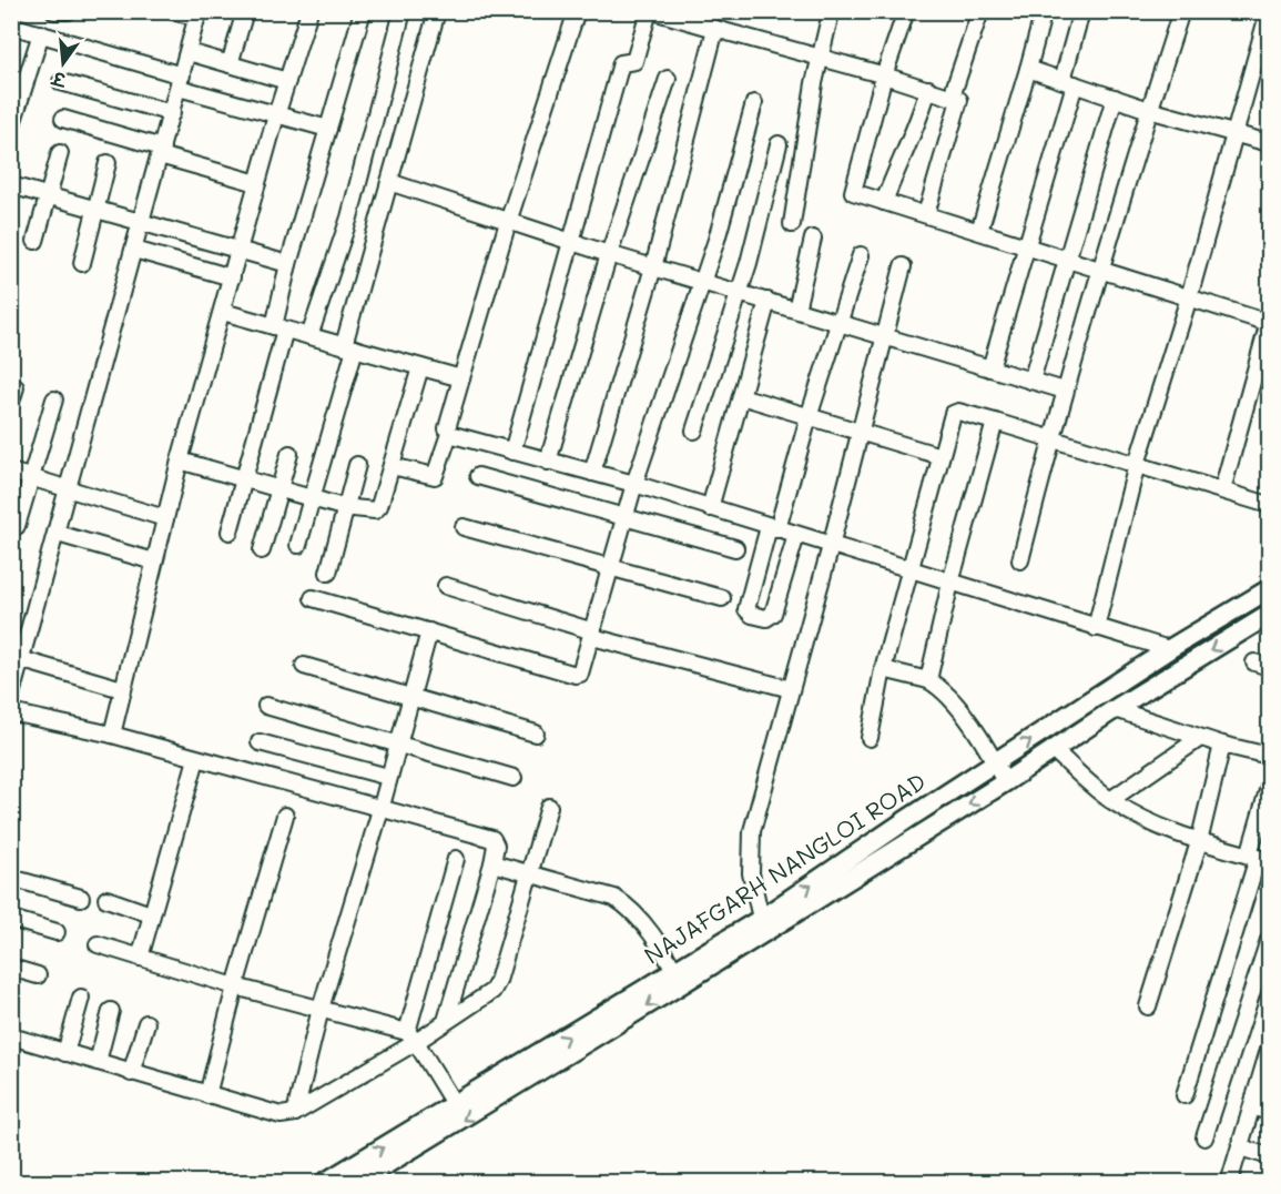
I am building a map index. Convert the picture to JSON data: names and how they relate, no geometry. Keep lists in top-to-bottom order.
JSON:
{
  "streets": {
    "main road": ["NAJAFGARH NANGLOI ROAD"]
  },
  "north": "bottom"
}
